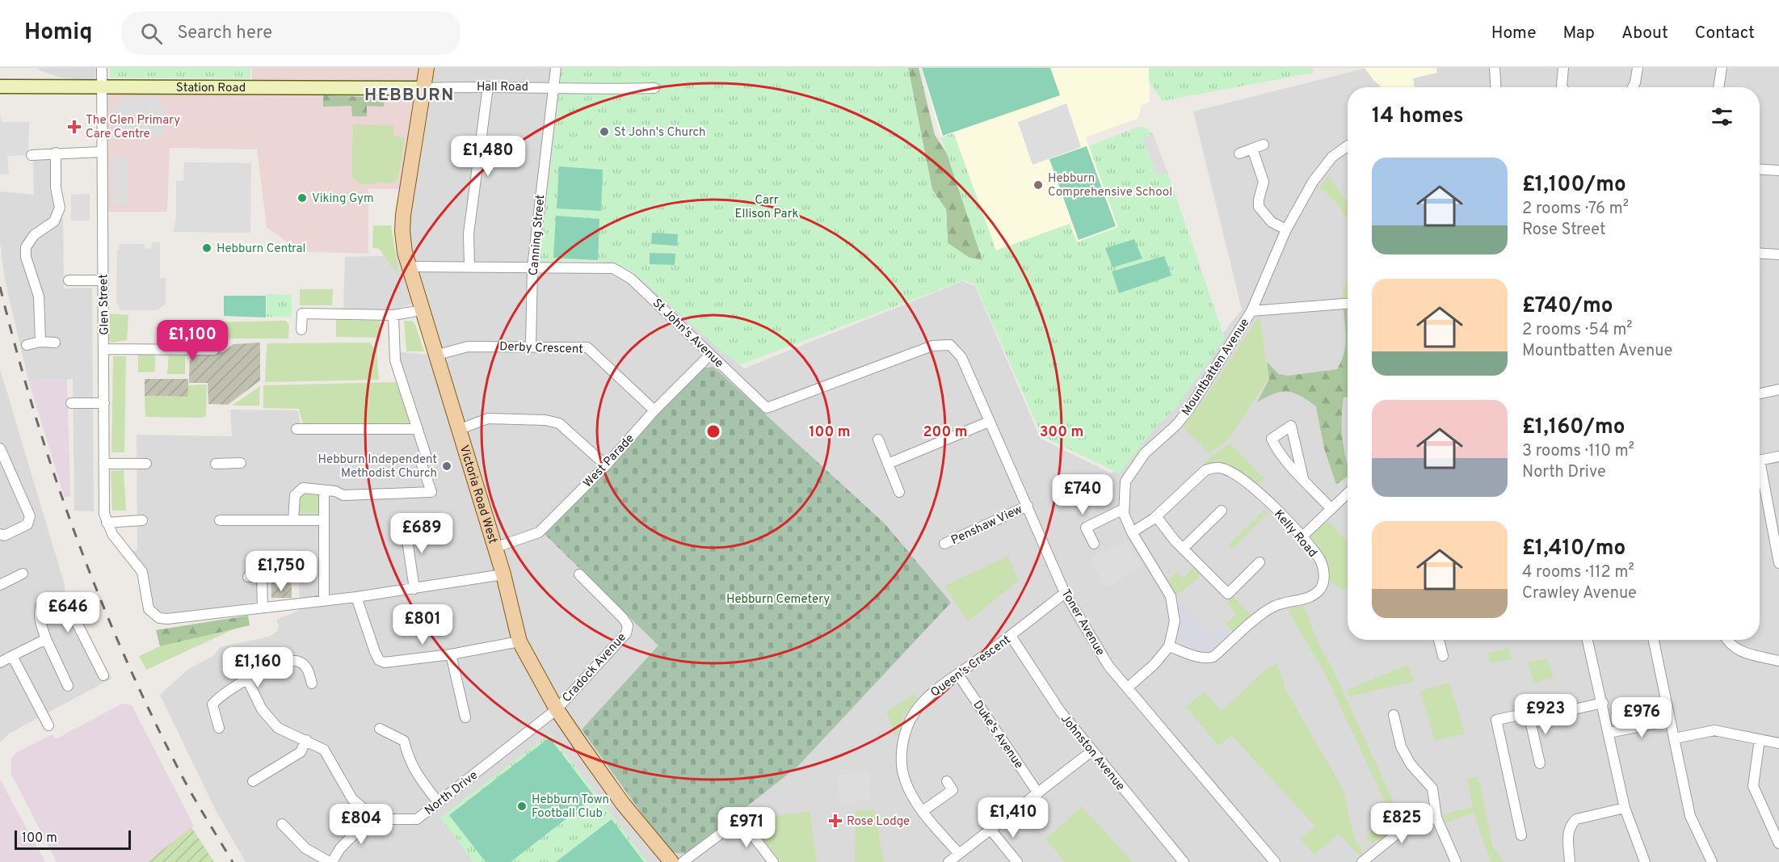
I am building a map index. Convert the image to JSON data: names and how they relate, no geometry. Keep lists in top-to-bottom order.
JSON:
{
  "streets": {
    "main road": ["Station Road", "Victoria Road West"],
    "street": [
      "Hall Road",
      "Canning Street",
      "Glen Street",
      "St John's Avenue",
      "Derby Crescent",
      "Mountbatten Avenue",
      "West Parade",
      "Penshaw View",
      "Kelly Road",
      "Toner Avenue",
      "Queen's Crescent",
      "Cradock Avenue",
      "Duke's Avenue",
      "Johnston Avenue",
      "North Drive"
    ]
  },
  "crossings": [
    ["Station Road", "Hall Road"],
    ["Station Road", "Glen Street"],
    ["Station Road", "Victoria Road West"],
    ["Hall Road", "Canning Street"],
    ["Hall Road", "Victoria Road West"],
    ["Canning Street", "St John's Avenue"],
    ["Canning Street", "Derby Crescent"],
    ["St John's Avenue", "West Parade"],
    ["St John's Avenue", "Victoria Road West"],
    ["St John's Avenue", "Toner Avenue"],
    ["Derby Crescent", "West Parade"],
    ["Derby Crescent", "Victoria Road West"],
    ["Mountbatten Avenue", "Kelly Road"],
    ["Mountbatten Avenue", "Toner Avenue"],
    ["West Parade", "Victoria Road West"],
    ["Victoria Road West", "Cradock Avenue"],
    ["Victoria Road West", "North Drive"],
    ["Penshaw View", "Toner Avenue"],
    ["Toner Avenue", "Queen's Crescent"],
    ["Queen's Crescent", "Duke's Avenue"],
    ["Queen's Crescent", "Johnston Avenue"],
    ["Cradock Avenue", "North Drive"]
  ],
  "districts": ["HEBBURN"],
  "parks": ["Carr Ellison Park", "Hebburn Cemetery"],
  "places": {
    "health": ["The Glen Primary Care Centre", "Rose Lodge"],
    "other": [
      "St John's Church",
      "Hebburn Comprehensive School",
      "Viking Gym",
      "Hebburn Central",
      "Hebburn Independent Methodist Church",
      "Hebburn Town Football Club"
    ]
  },
  "scale_bar": "100 m",
  "page": {
    "header": "Homiq",
    "search": "Search here",
    "nav": [
      "Home",
      "Map",
      "About",
      "Contact"
    ],
    "heading": "14 homes",
    "price": [
      "£1,480",
      "£1,100",
      "£740",
      "£689",
      "£1,750",
      "£646",
      "£801",
      "£1,160",
      "£923",
      "£976",
      "£1,410",
      "£825",
      "£804",
      "£971"
    ],
    "list": [
      {
        "name": "£1,100/mo",
        "note": "2 rooms · 76 m² · Rose Street"
      },
      {
        "name": "£740/mo",
        "note": "2 rooms · 54 m² · Mountbatten Avenue"
      },
      {
        "name": "£1,160/mo",
        "note": "3 rooms · 110 m² · North Drive"
      },
      {
        "name": "£1,410/mo",
        "note": "4 rooms · 112 m² · Crawley Avenue"
      }
    ],
    "scale": "100 m"
  },
  "rings": ["100 m", "200 m", "300 m"]
}
